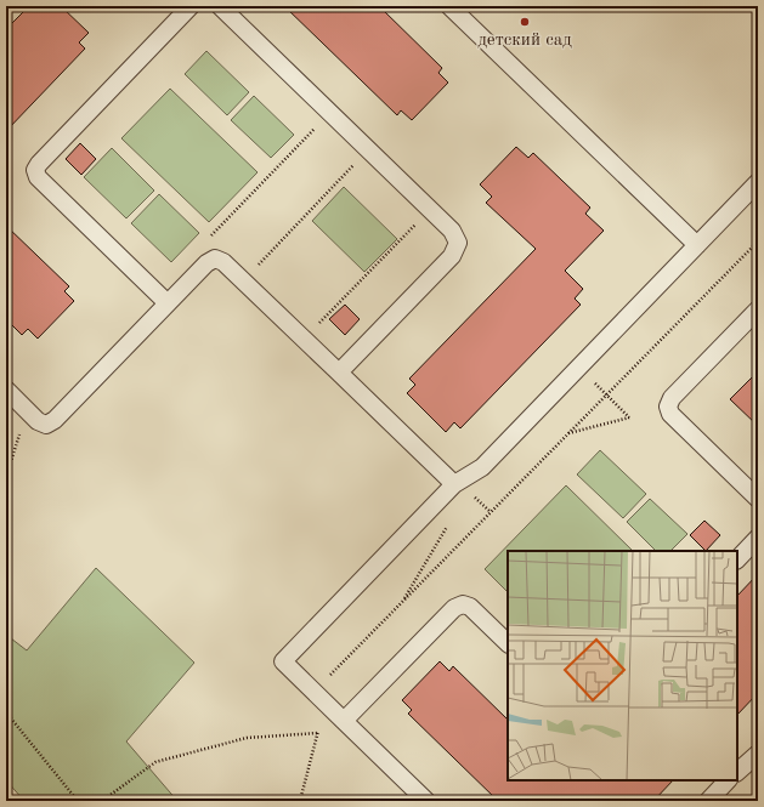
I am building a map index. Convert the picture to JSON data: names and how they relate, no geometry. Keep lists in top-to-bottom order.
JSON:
{
  "places": ["детский сад"]
}
